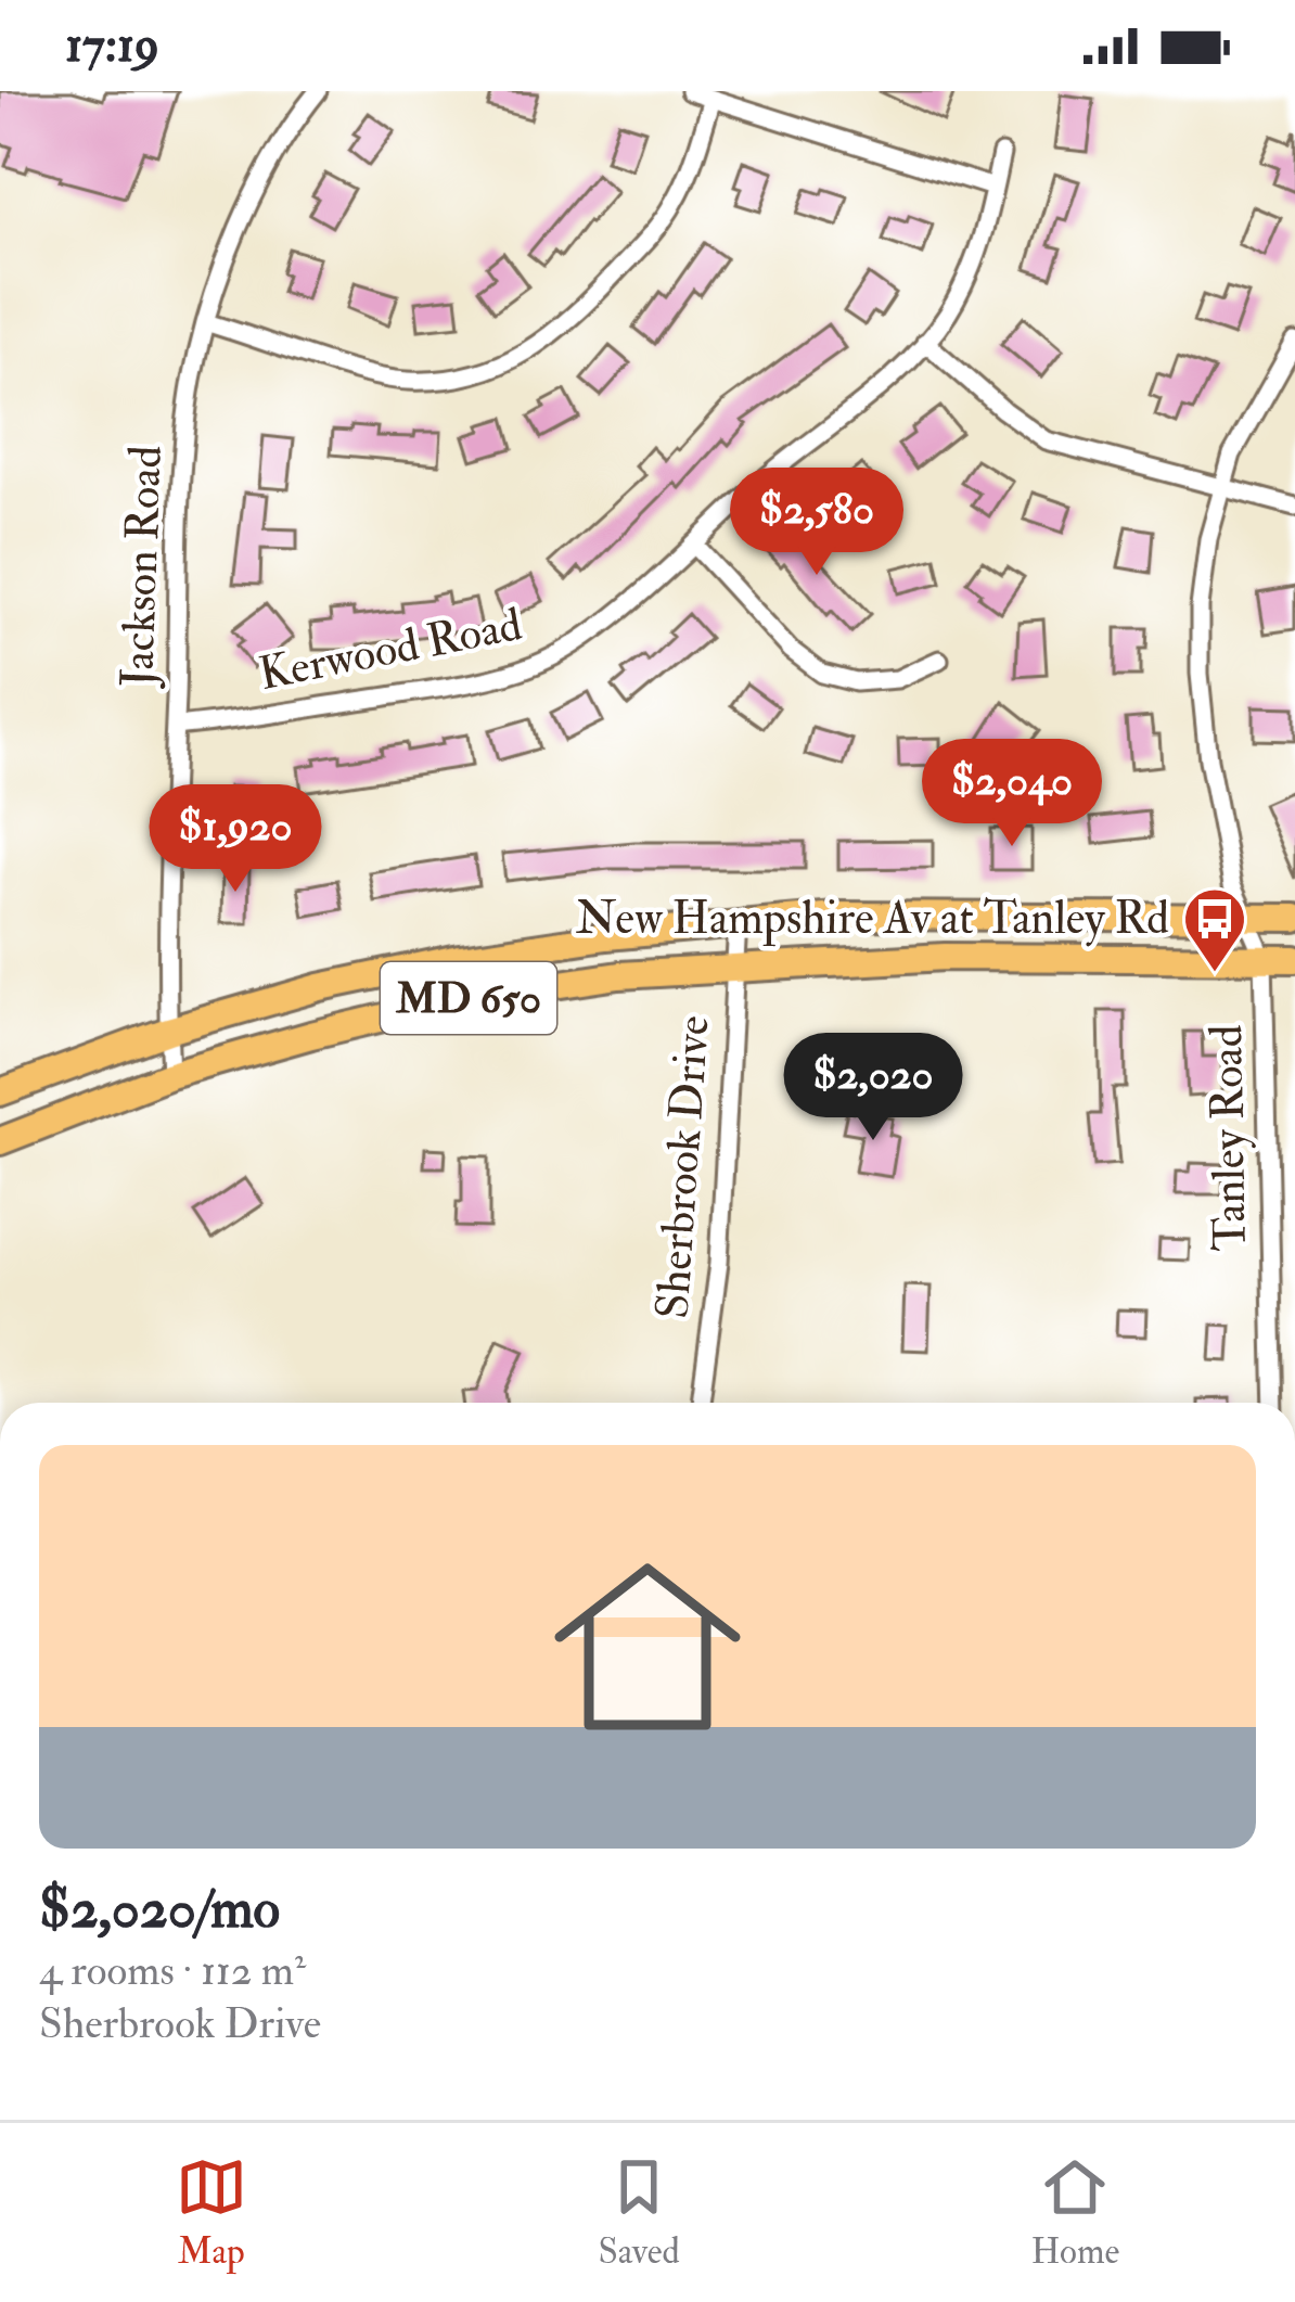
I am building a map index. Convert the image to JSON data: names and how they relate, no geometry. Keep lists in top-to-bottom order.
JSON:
{
  "streets": {
    "main road": ["MD 650"],
    "street": [
      "Jackson Road",
      "Kerwood Road",
      "Tanley Road",
      "Sherbrook Drive"
    ]
  },
  "crossings": [
    ["Jackson Road", "Kerwood Road"],
    ["Jackson Road", "MD 650"],
    ["MD 650", "Tanley Road"],
    ["MD 650", "Sherbrook Drive"]
  ],
  "places": {
    "bus stop": ["New Hampshire Av at Tanley Rd"]
  },
  "page": {
    "status": "17:19",
    "price": [
      "$2,580",
      "$2,040",
      "$1,920",
      "$2,020"
    ],
    "list": [
      {
        "name": "$2,020/mo",
        "note": "4 rooms · 112 m² · Sherbrook Drive"
      }
    ],
    "tabs": ["Map", "Saved", "Home"]
  }
}
